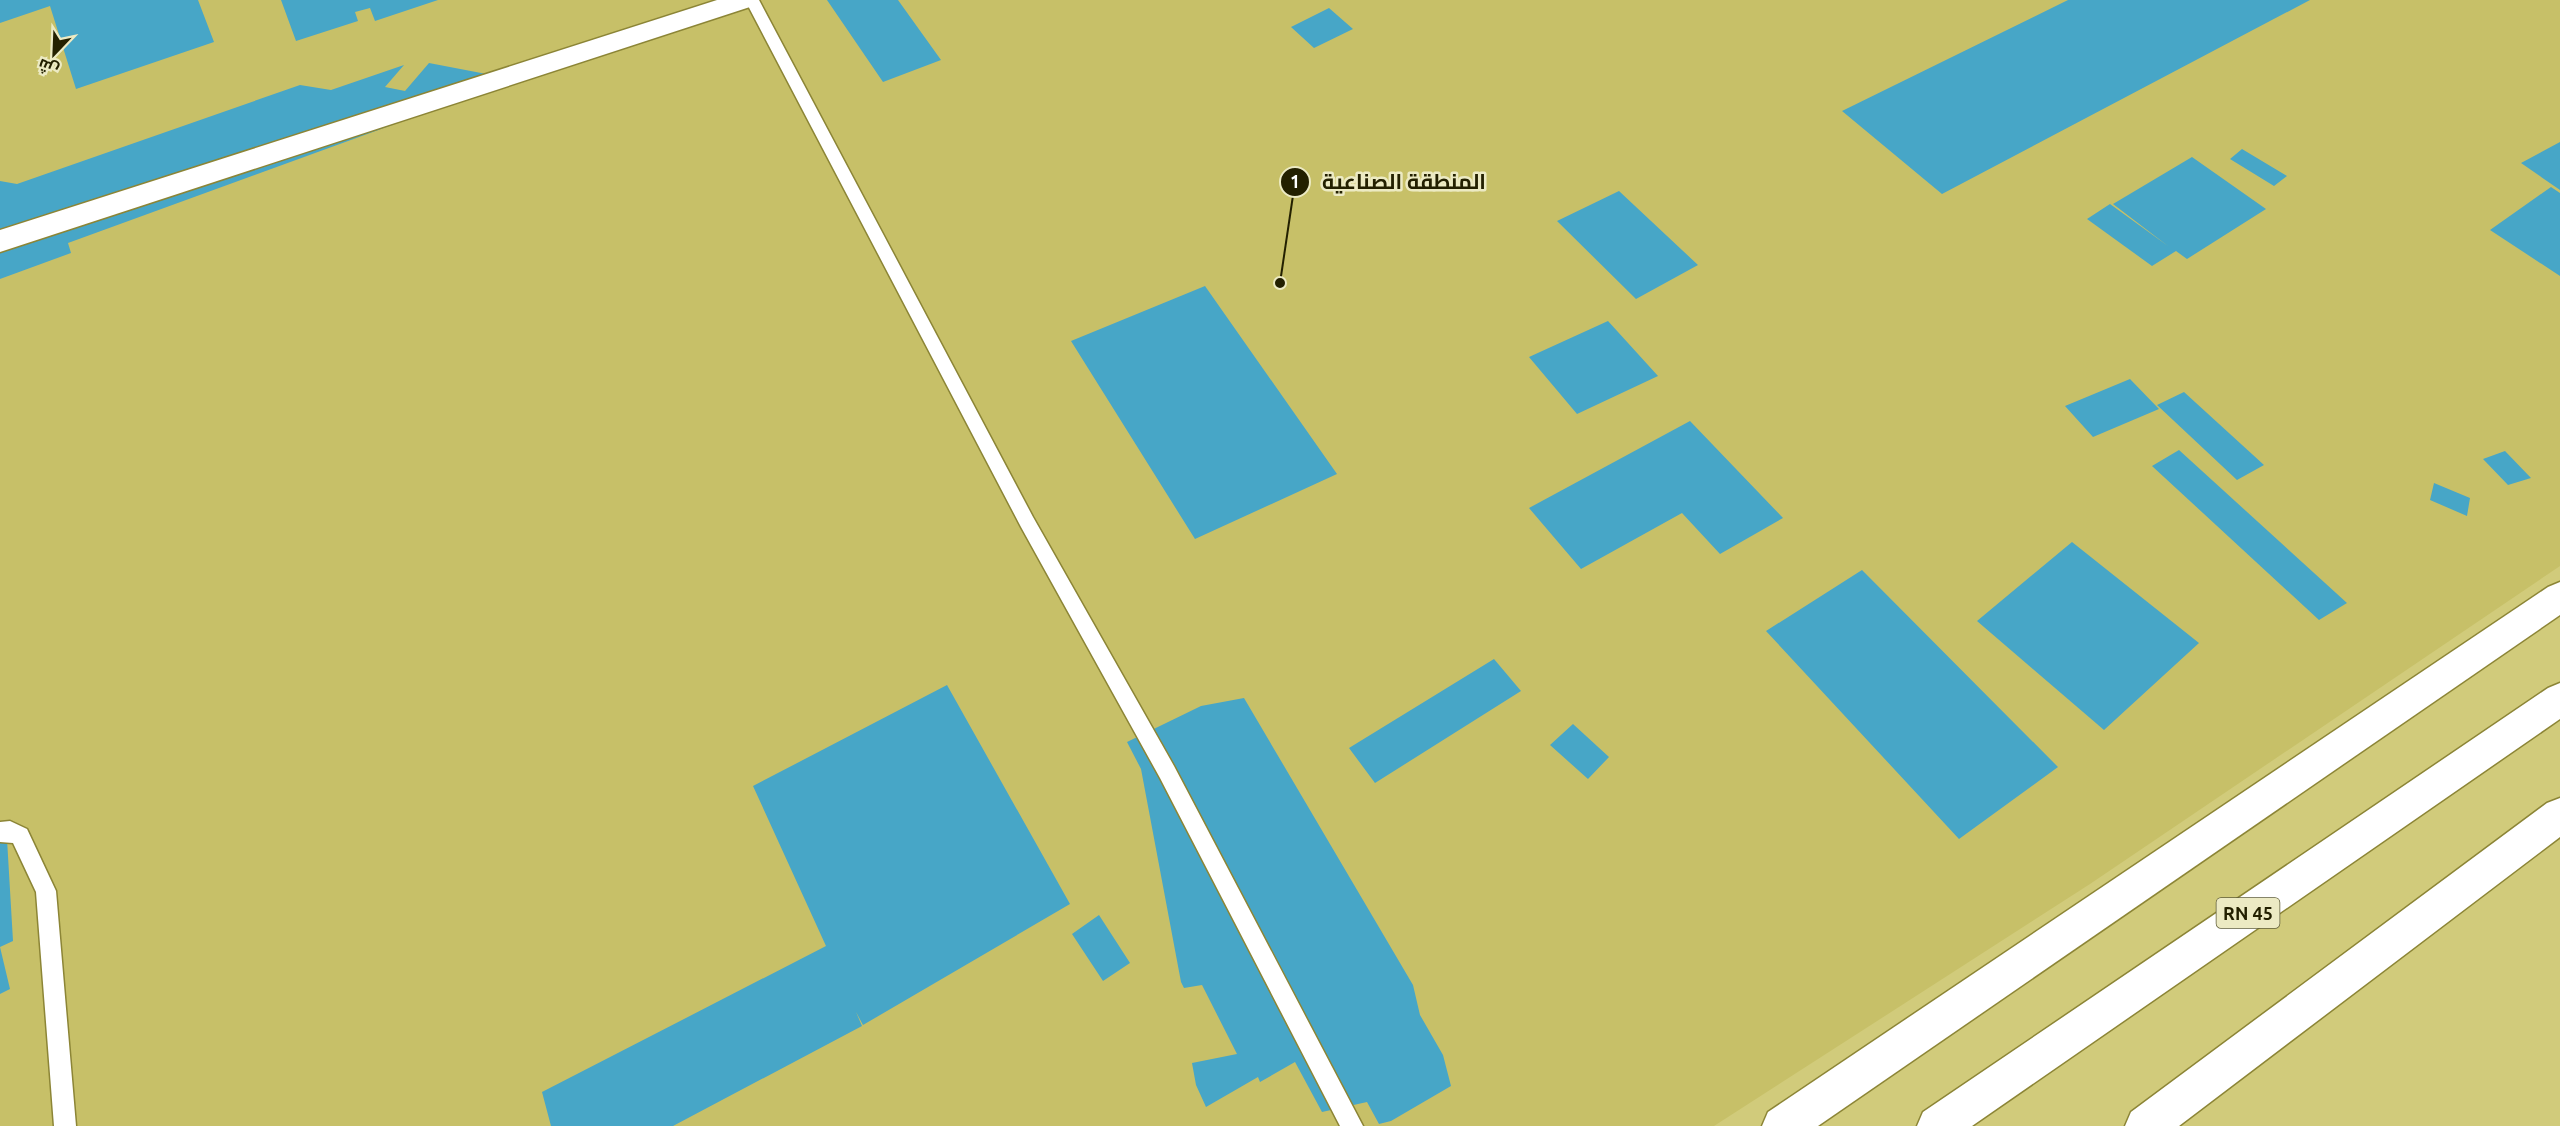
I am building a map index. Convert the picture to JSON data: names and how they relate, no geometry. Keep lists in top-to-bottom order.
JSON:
{
  "streets": {
    "main road": ["RN 45"]
  },
  "places": ["المنطقة الصناعية"],
  "north": "bottom left"
}
